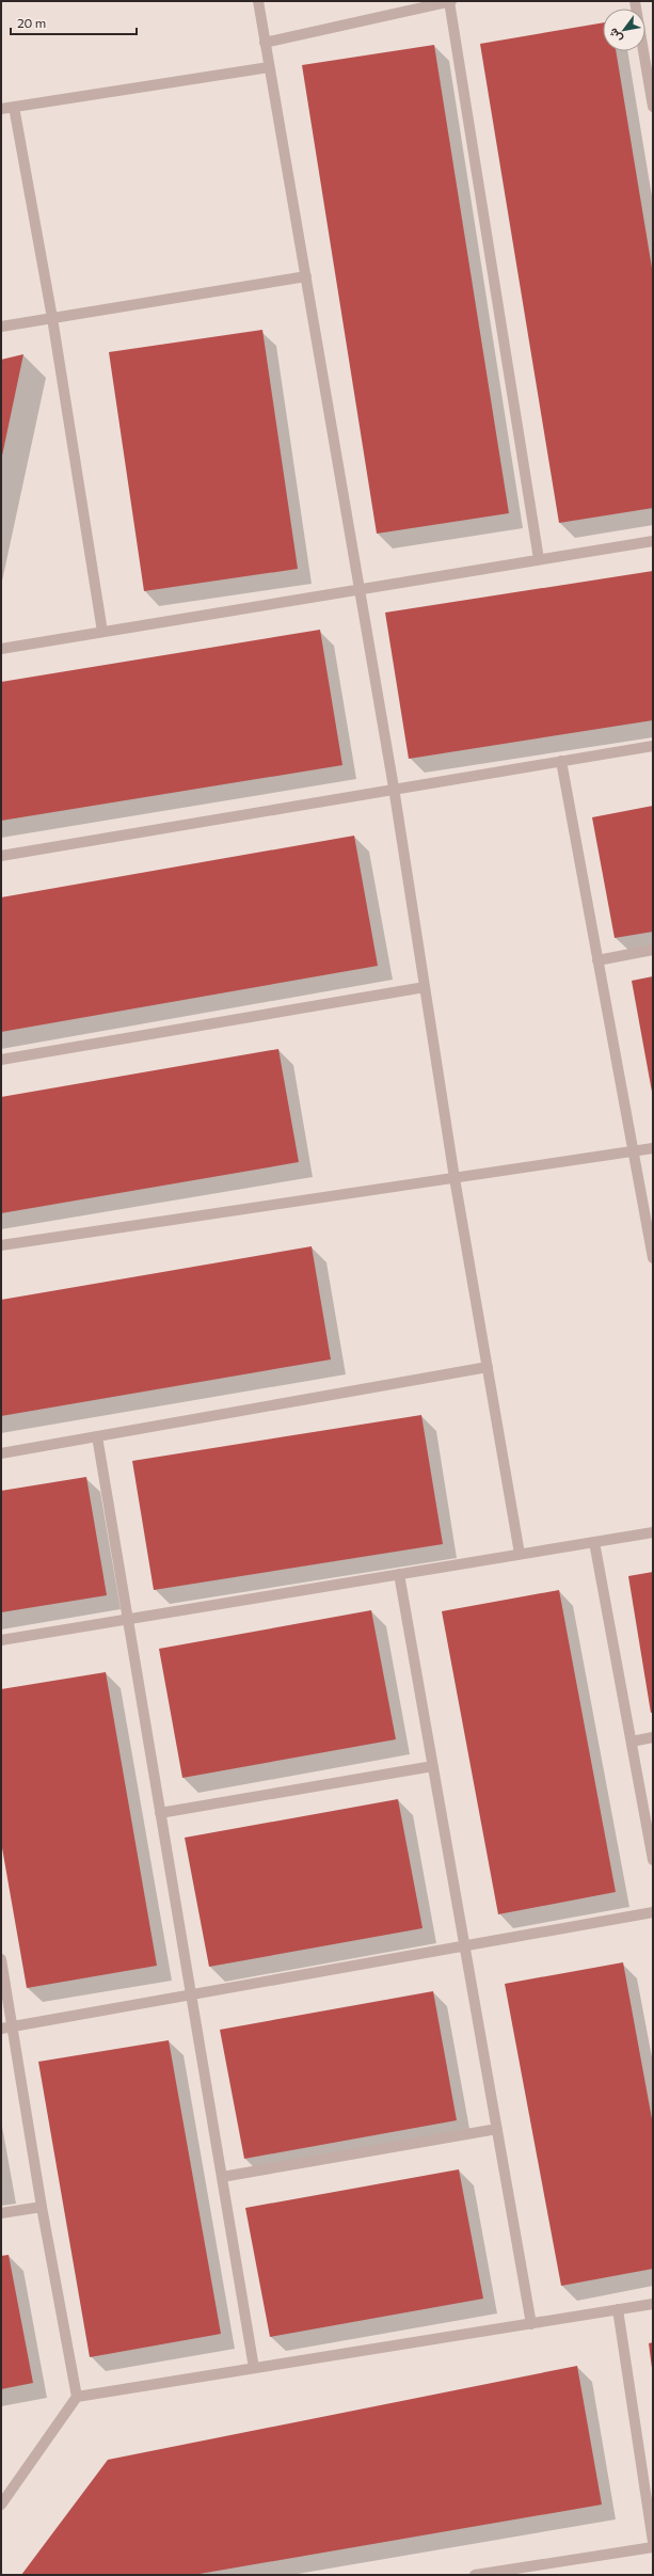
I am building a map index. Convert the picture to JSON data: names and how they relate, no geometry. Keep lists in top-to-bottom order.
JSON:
{
  "scale_bar": "20 m",
  "north": "bottom left"
}
